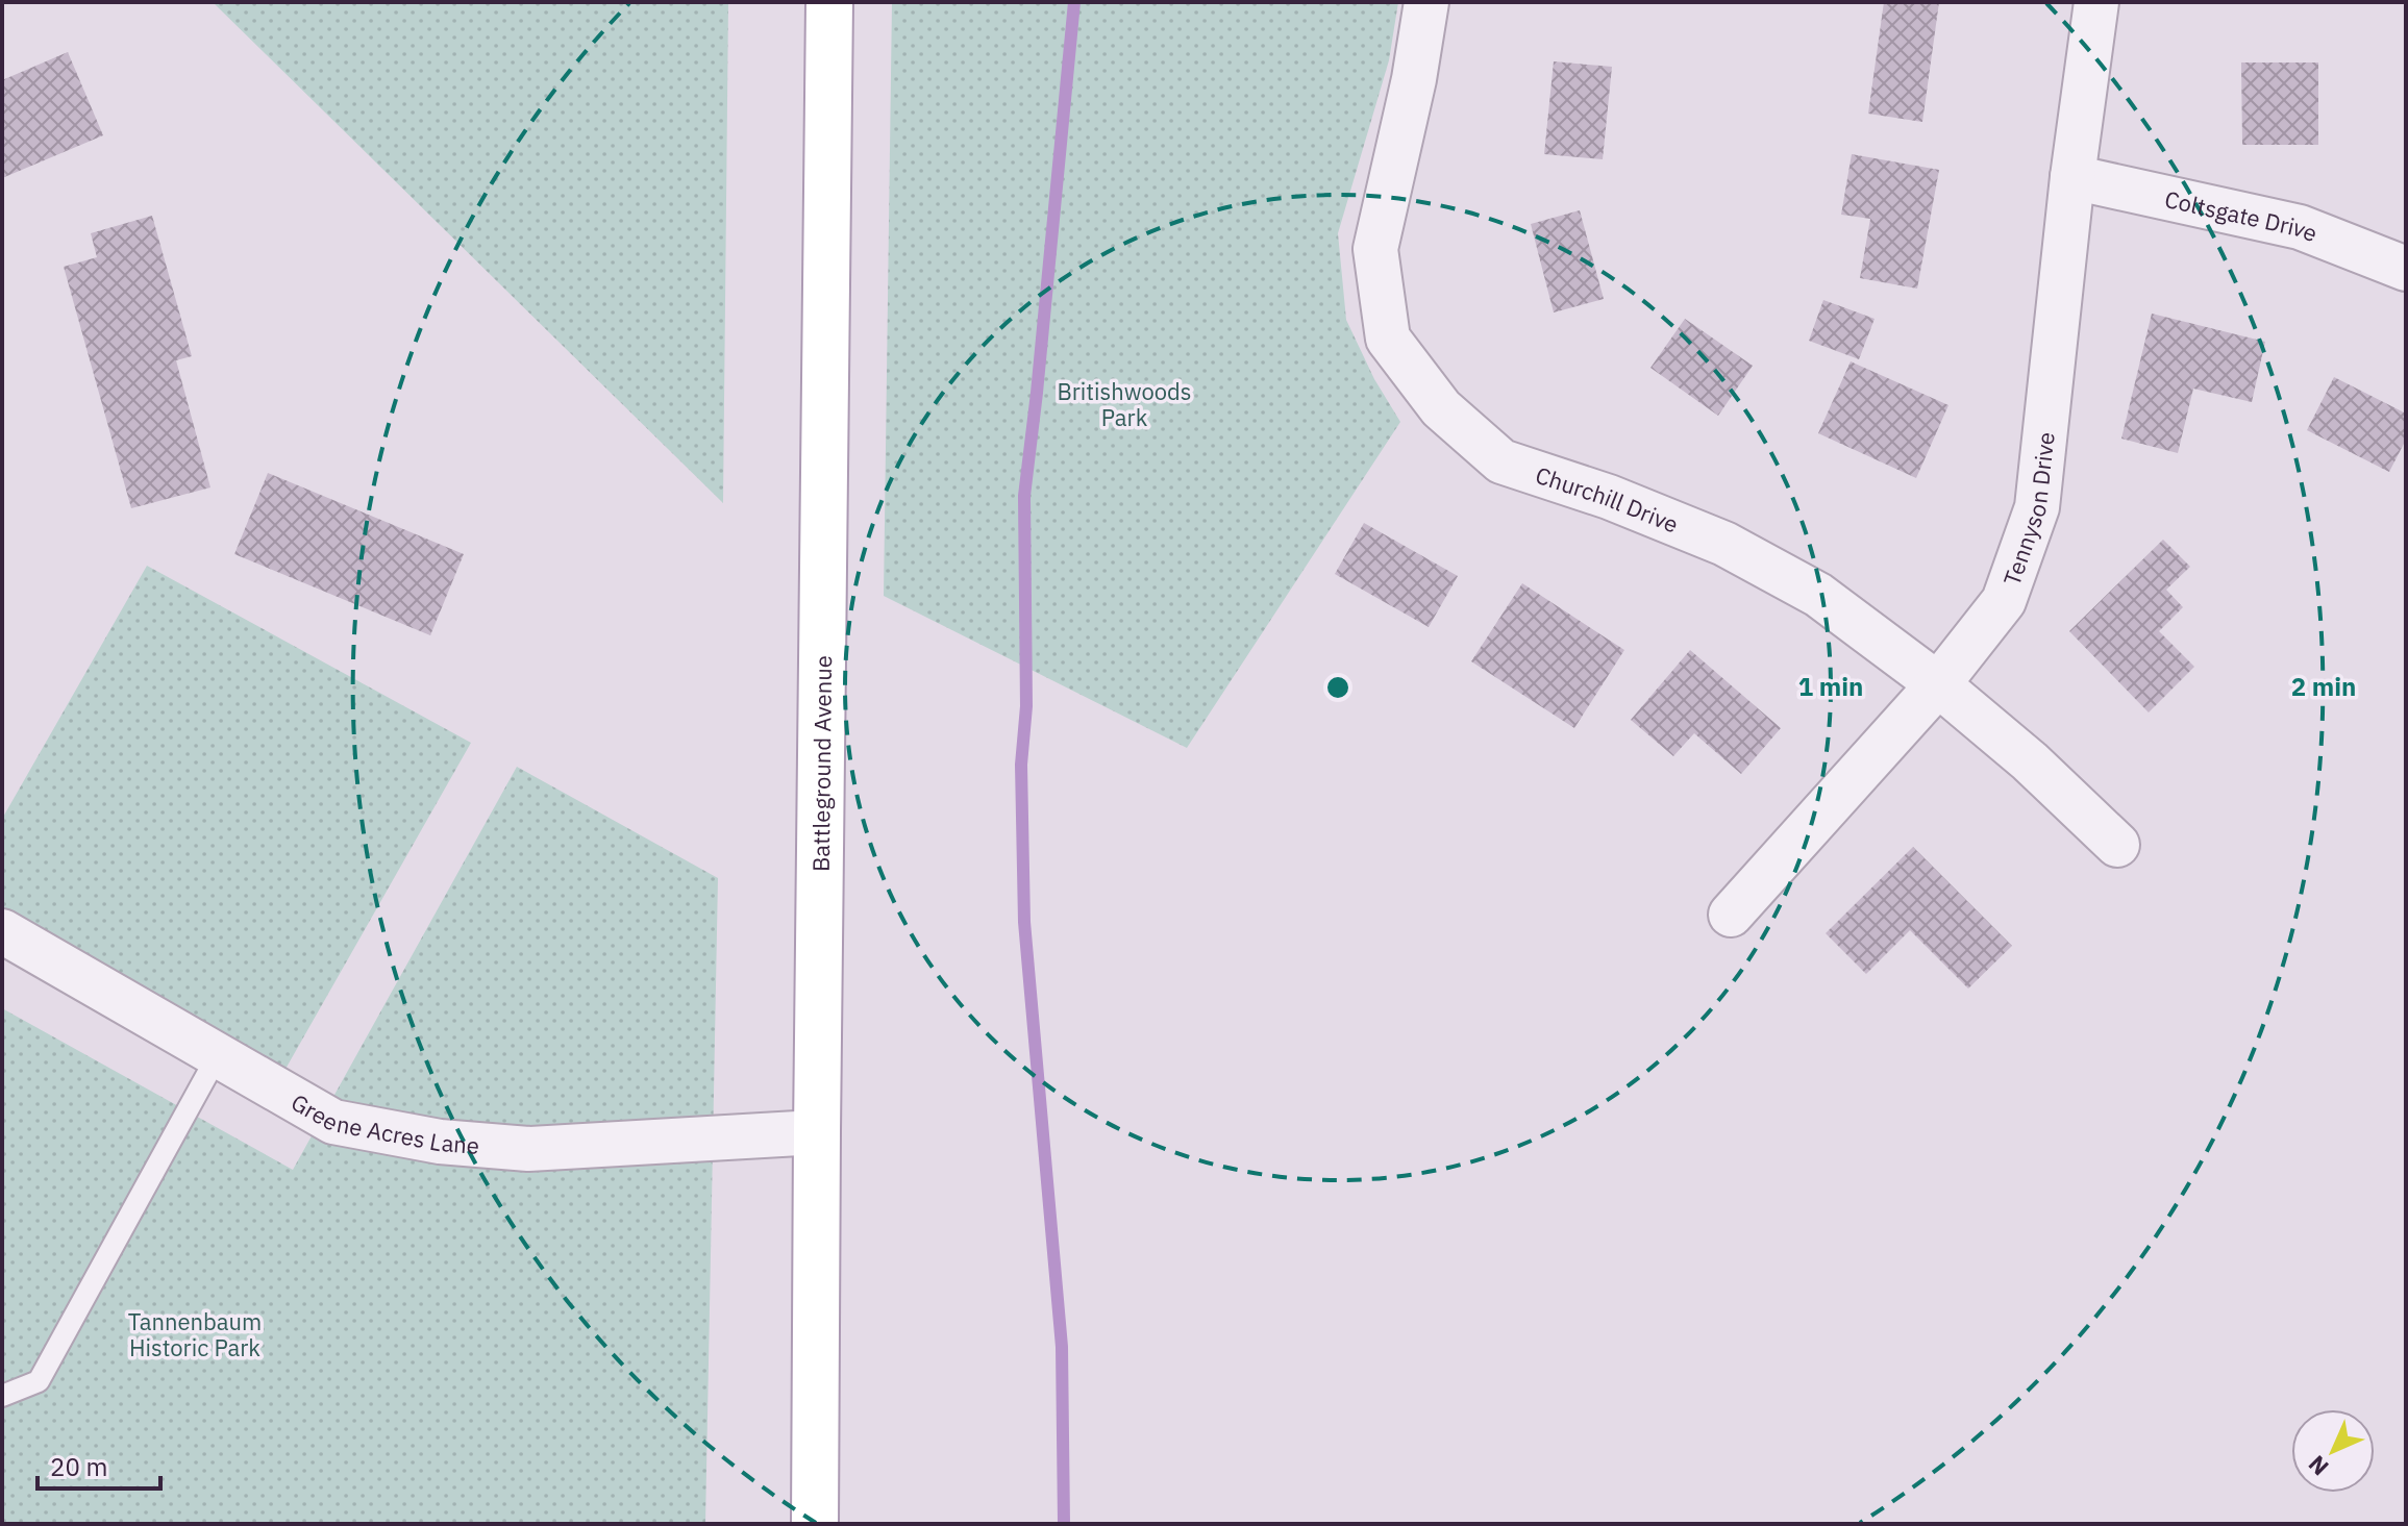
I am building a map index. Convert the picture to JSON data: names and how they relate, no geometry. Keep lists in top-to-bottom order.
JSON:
{
  "streets": {
    "main road": ["Battleground Avenue"],
    "street": [
      "Coltsgate Drive",
      "Churchill Drive",
      "Tennyson Drive",
      "Greene Acres Lane"
    ]
  },
  "crossings": [
    ["Coltsgate Drive", "Tennyson Drive"],
    ["Churchill Drive", "Tennyson Drive"],
    ["Battleground Avenue", "Greene Acres Lane"]
  ],
  "parks": ["Britishwoods Park", "Tannenbaum Historic Park"],
  "scale_bar": "20 m",
  "north": "bottom left",
  "rings": ["1 min", "2 min"]
}
